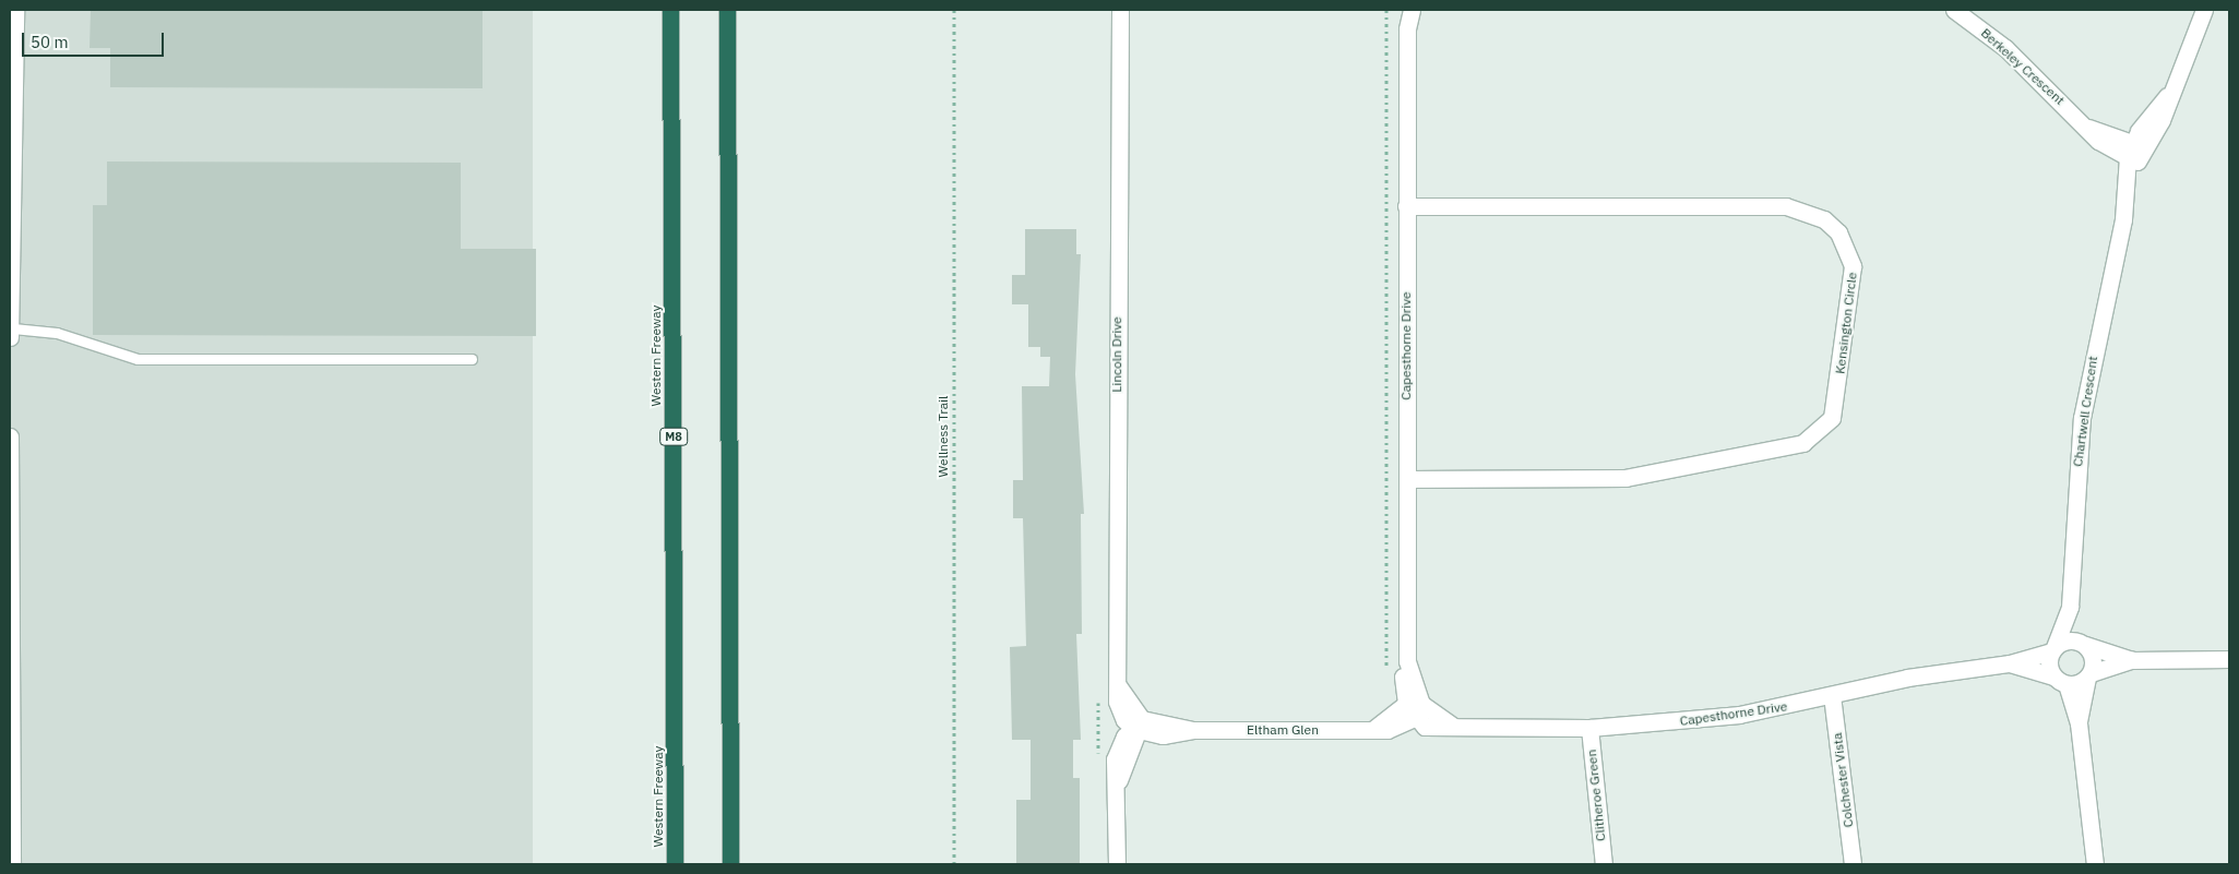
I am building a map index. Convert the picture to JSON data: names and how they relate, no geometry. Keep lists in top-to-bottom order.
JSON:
{
  "streets": {
    "highway": ["Western Freeway", "M8"],
    "street": [
      "Berkeley Crescent",
      "Kensington Circle",
      "Capesthorne Drive",
      "Lincoln Drive",
      "Chartwell Crescent",
      "Eltham Glen",
      "Colchester Vista",
      "Clitheroe Green"
    ],
    "path": ["Wellness Trail"]
  },
  "crossings": [
    ["Berkeley Crescent", "Chartwell Crescent"],
    ["Kensington Circle", "Capesthorne Drive"],
    ["Capesthorne Drive", "Chartwell Crescent"],
    ["Capesthorne Drive", "Eltham Glen"],
    ["Capesthorne Drive", "Colchester Vista"],
    ["Capesthorne Drive", "Clitheroe Green"],
    ["Lincoln Drive", "Eltham Glen"]
  ],
  "scale_bar": "50 m"
}
